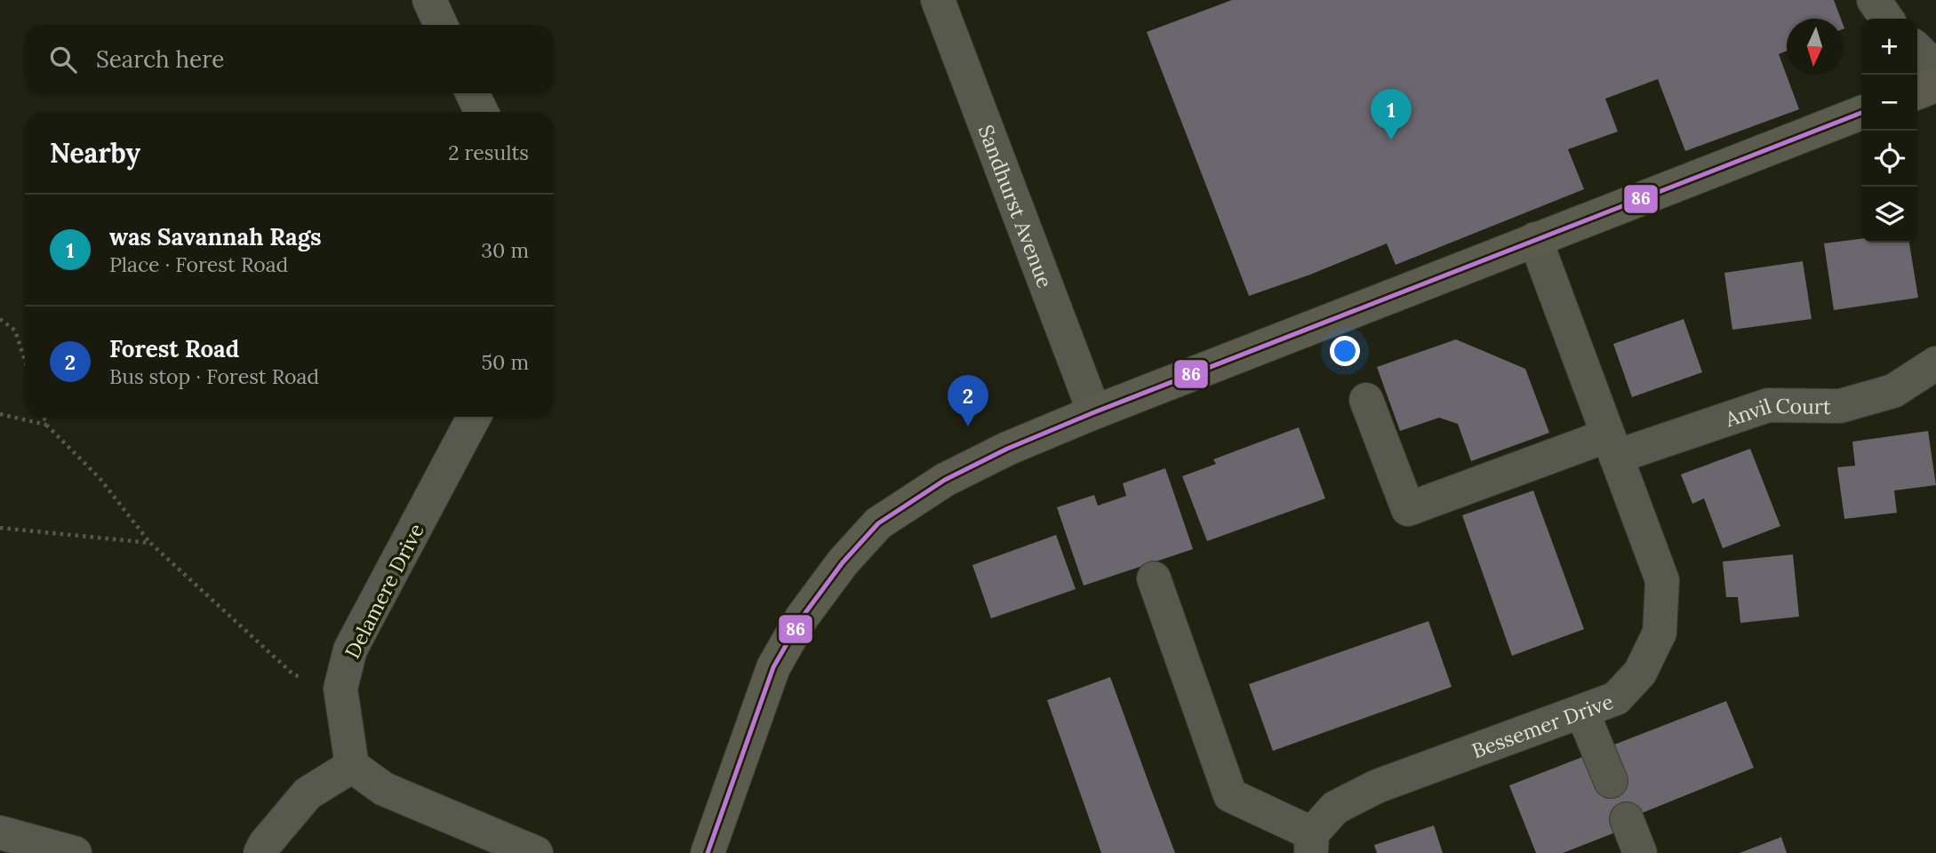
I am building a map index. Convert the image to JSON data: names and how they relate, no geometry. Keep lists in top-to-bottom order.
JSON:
{
  "streets": {
    "street": [
      "Sandhurst Avenue",
      "Anvil Court",
      "Delamere Drive",
      "Bessemer Drive"
    ]
  },
  "crossings": [
    ["Anvil Court", "Bessemer Drive"]
  ],
  "lines": ["transit line 86"],
  "north": "bottom",
  "page": {
    "map_buttons": ["+", "−"],
    "search": "Search here",
    "pins": ["1", "2"],
    "heading": ["Nearby", "2 results"],
    "list": [
      {
        "mark": "1",
        "name": "was Savannah Rags",
        "note": "Place · Forest Road",
        "value": "30 m"
      },
      {
        "mark": "2",
        "name": "Forest Road",
        "note": "Bus stop · Forest Road",
        "value": "50 m"
      }
    ]
  }
}
